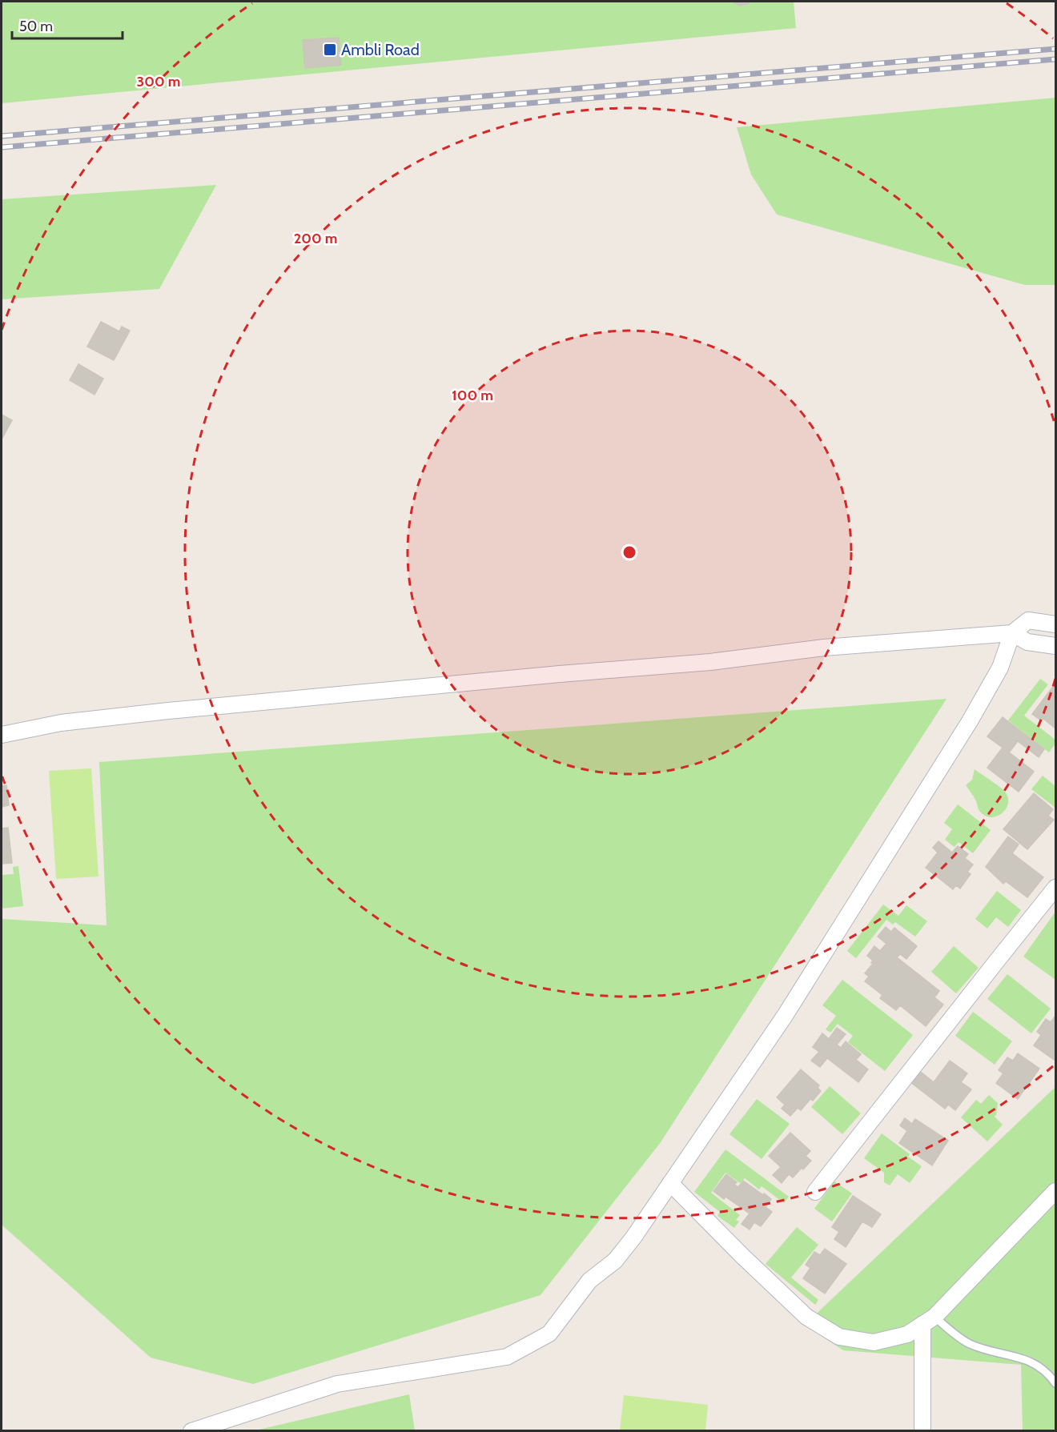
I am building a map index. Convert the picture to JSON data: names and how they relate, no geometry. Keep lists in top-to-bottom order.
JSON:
{
  "places": {
    "transit": ["Ambli Road"]
  },
  "scale_bar": "50 m",
  "rings": ["300 m", "200 m", "100 m"]
}
